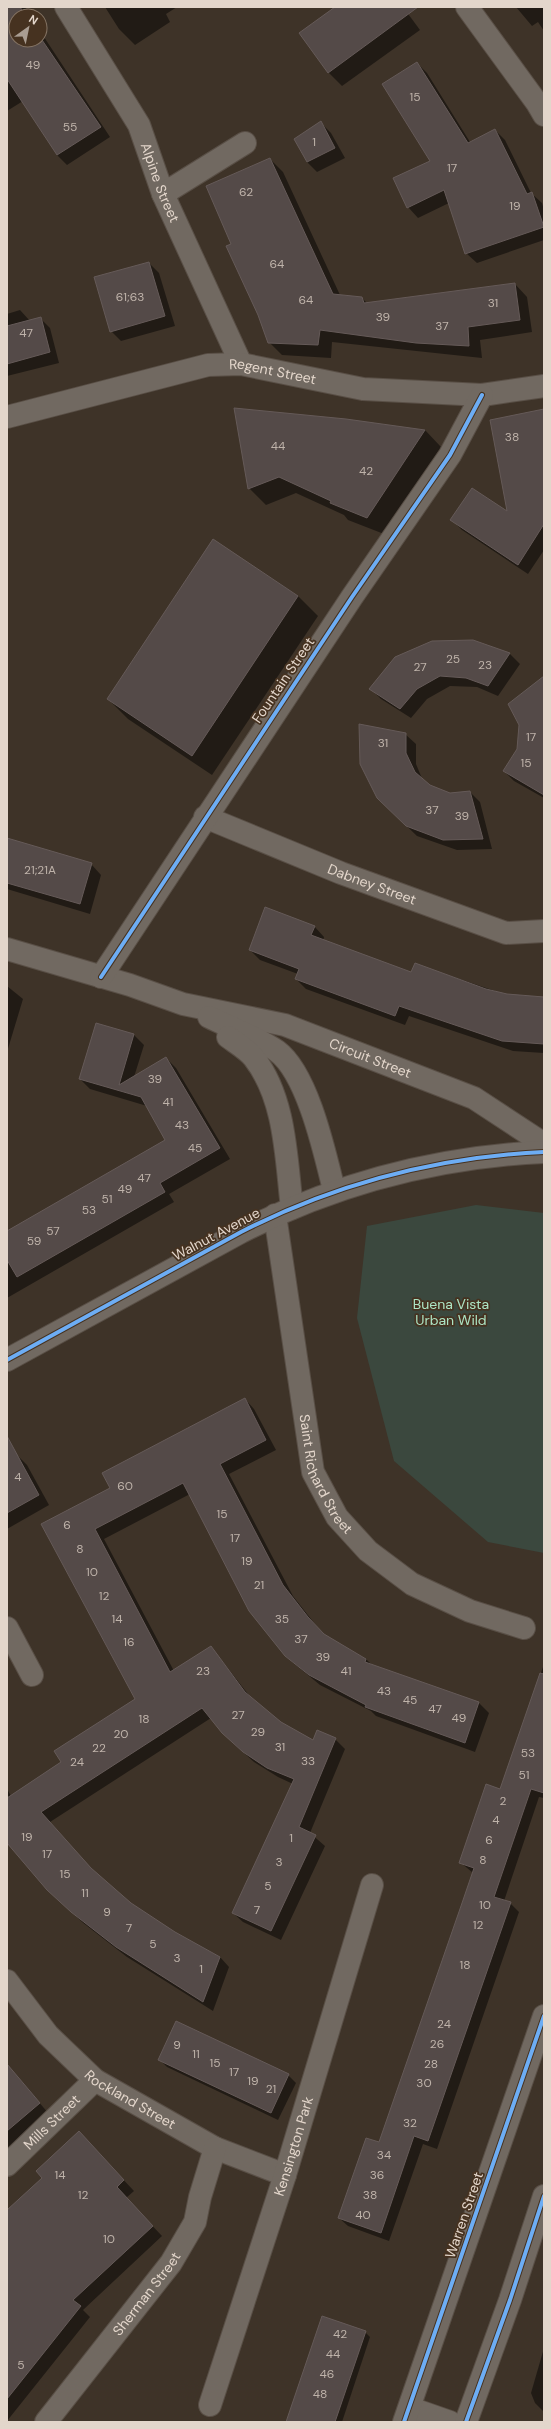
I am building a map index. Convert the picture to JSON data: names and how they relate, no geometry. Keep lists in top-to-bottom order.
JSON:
{
  "streets": {
    "street": [
      "Alpine Street",
      "Regent Street",
      "Fountain Street",
      "Dabney Street",
      "Circuit Street",
      "Walnut Avenue",
      "Saint Richard Street",
      "Rockland Street",
      "Mills Street",
      "Kensington Park",
      "Warren Street",
      "Sherman Street"
    ]
  },
  "crossings": [
    ["Alpine Street", "Regent Street"],
    ["Regent Street", "Fountain Street"],
    ["Fountain Street", "Dabney Street"],
    ["Fountain Street", "Circuit Street"],
    ["Circuit Street", "Walnut Avenue"],
    ["Circuit Street", "Saint Richard Street"],
    ["Walnut Avenue", "Saint Richard Street"],
    ["Rockland Street", "Mills Street"],
    ["Rockland Street", "Kensington Park"],
    ["Rockland Street", "Sherman Street"]
  ],
  "parks": ["Buena Vista Urban Wild"],
  "house_numbers": [
    "49",
    "15",
    "55",
    "1",
    "17",
    "62",
    "19",
    "64",
    "61;63",
    "64",
    "31",
    "39",
    "37",
    "47",
    "38",
    "44",
    "42",
    "25",
    "23",
    "27",
    "17",
    "31",
    "15",
    "37",
    "39",
    "21;21A",
    "39",
    "41",
    "43",
    "45",
    "47",
    "49",
    "51",
    "53",
    "57",
    "59",
    "4",
    "60",
    "15",
    "6",
    "17",
    "8",
    "19",
    "10",
    "21",
    "12",
    "14",
    "35",
    "37",
    "16",
    "39",
    "23",
    "41",
    "43",
    "45",
    "47",
    "27",
    "49",
    "18",
    "29",
    "20",
    "31",
    "22",
    "53",
    "33",
    "24",
    "51",
    "2",
    "4",
    "19",
    "1",
    "6",
    "17",
    "8",
    "3",
    "15",
    "5",
    "11",
    "10",
    "7",
    "9",
    "12",
    "7",
    "5",
    "3",
    "18",
    "1",
    "24",
    "26",
    "9",
    "11",
    "15",
    "28",
    "17",
    "19",
    "30",
    "21",
    "32",
    "34",
    "14",
    "36",
    "12",
    "38",
    "40",
    "10",
    "42",
    "44",
    "5",
    "46",
    "48"
  ],
  "north": "top right"
}
